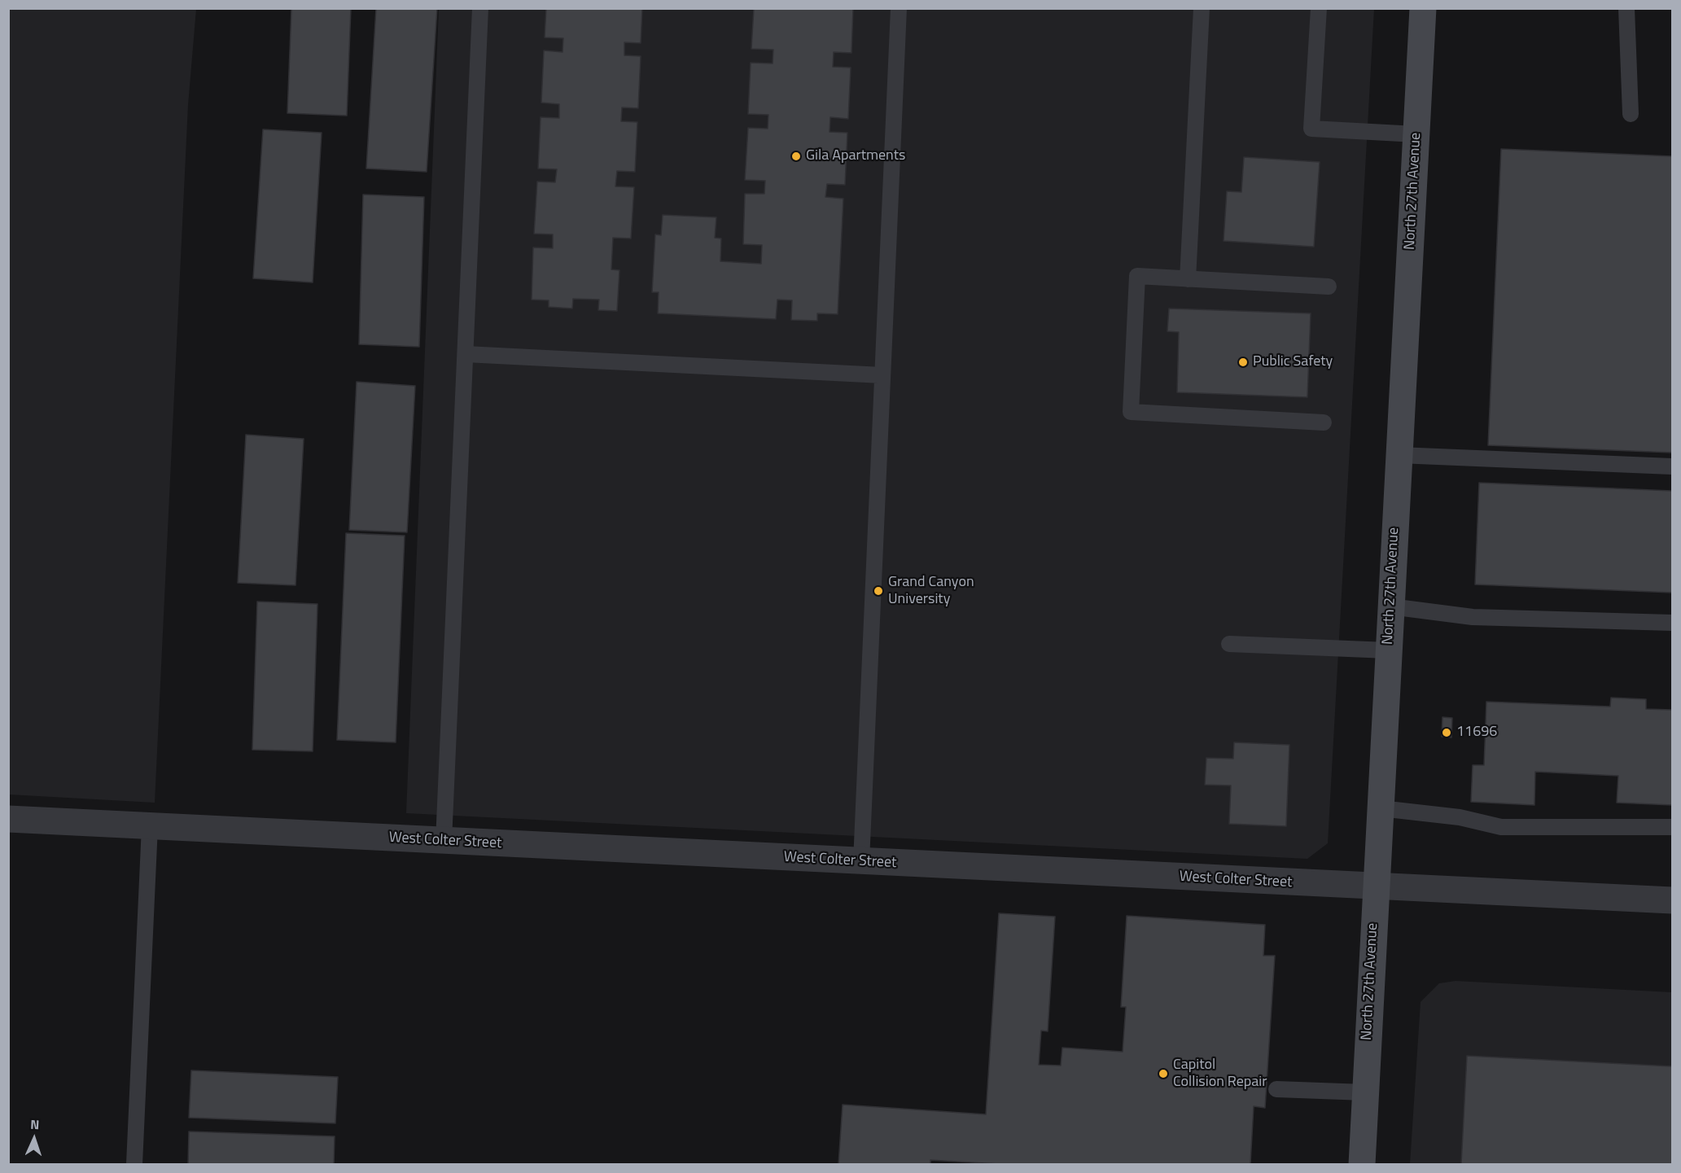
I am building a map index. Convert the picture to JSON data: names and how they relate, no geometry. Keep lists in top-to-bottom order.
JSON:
{
  "streets": {
    "main road": ["North 27th Avenue"],
    "street": ["West Colter Street"]
  },
  "crossings": [
    ["North 27th Avenue", "West Colter Street"]
  ],
  "places": [
    "Gila Apartments",
    "Public Safety",
    "Grand Canyon University",
    "11696",
    "Capitol Collision Repair"
  ],
  "north": "top"
}
